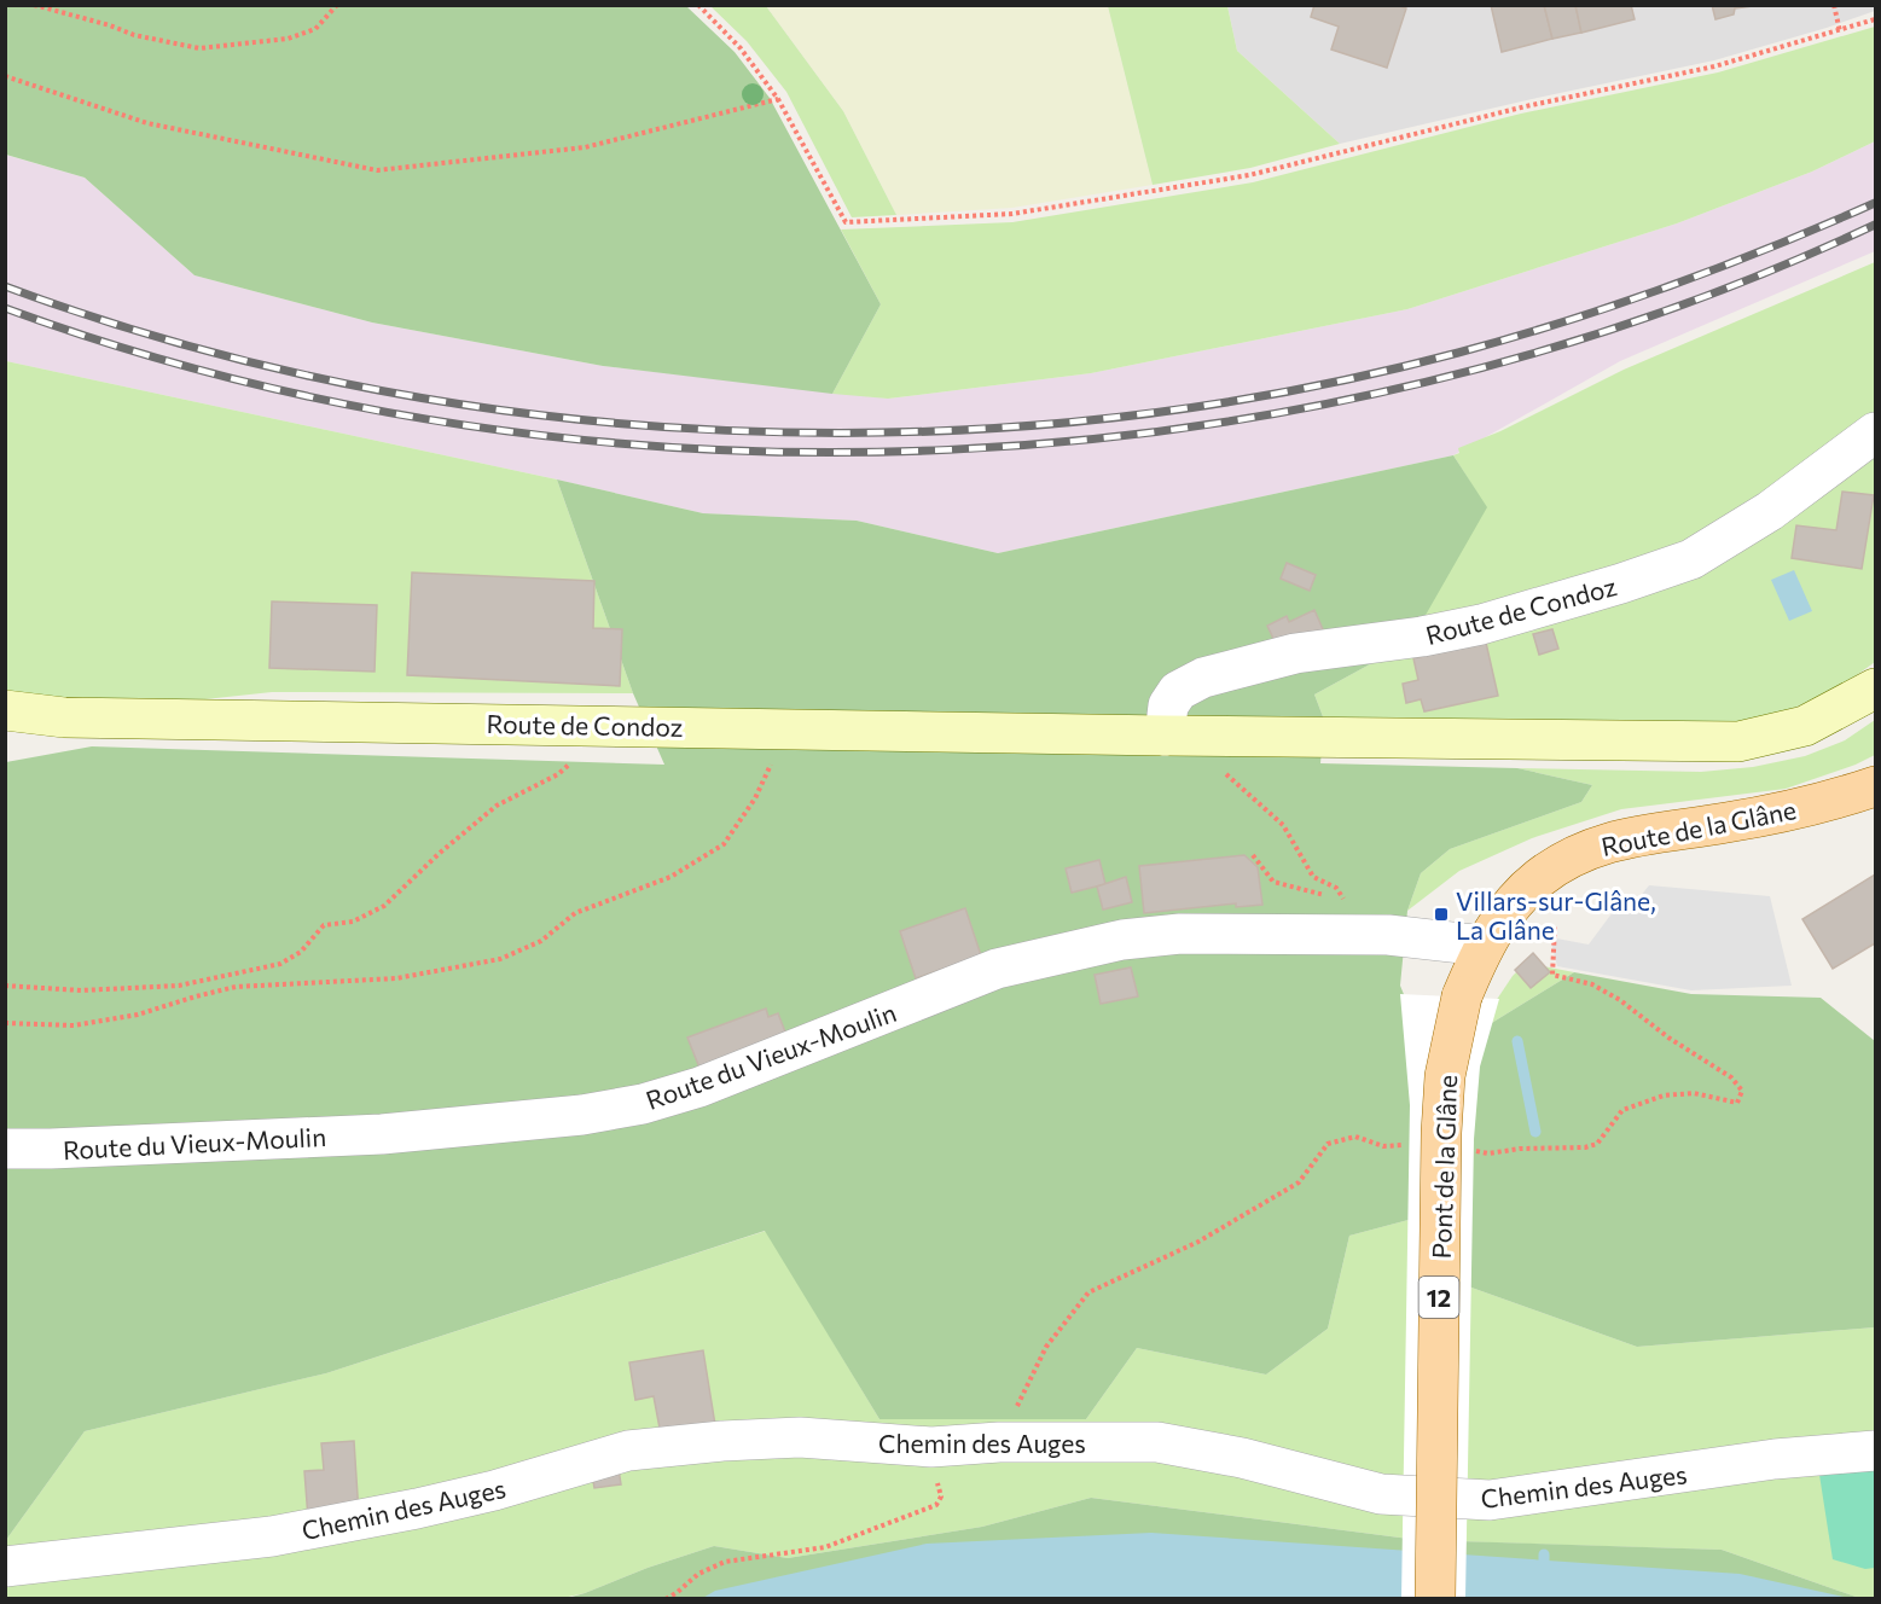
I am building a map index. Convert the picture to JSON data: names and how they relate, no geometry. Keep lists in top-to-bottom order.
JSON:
{
  "streets": {
    "main road": [
      "Route de Condoz",
      "Route de la Glâne",
      "Pont de la Glâne",
      "12"
    ],
    "street": ["Route du Vieux-Moulin", "Chemin des Auges"]
  },
  "crossings": [
    ["Route de la Glâne", "Route du Vieux-Moulin"],
    ["Route de la Glâne", "Pont de la Glâne"]
  ],
  "places": {
    "transit": ["Villars-sur-Glâne, La Glâne"]
  }
}
